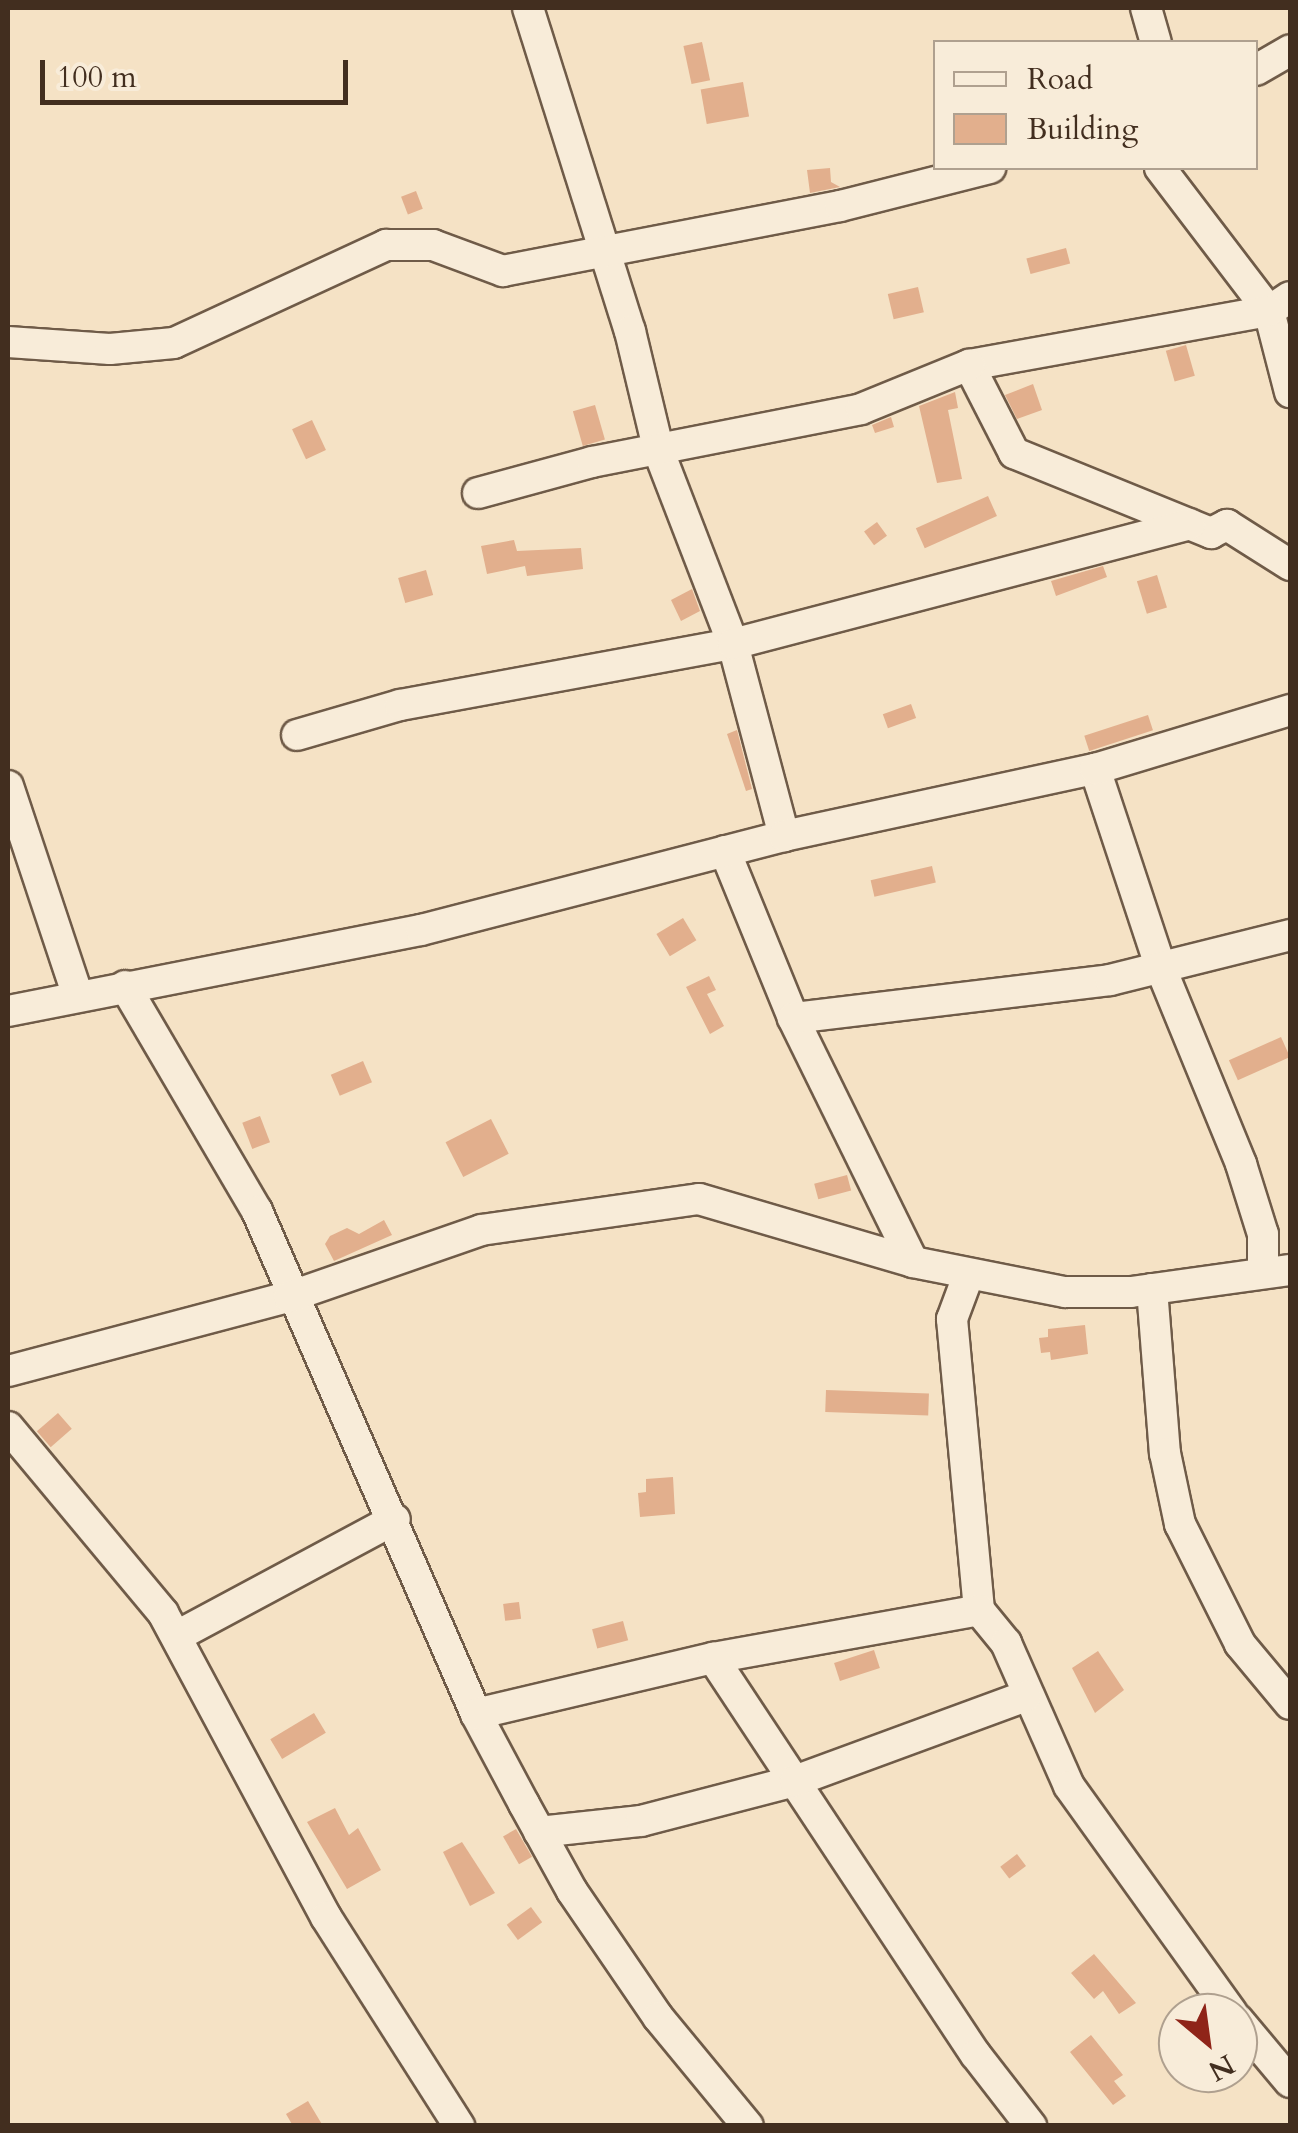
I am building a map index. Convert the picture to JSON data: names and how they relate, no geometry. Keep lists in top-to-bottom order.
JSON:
{
  "legend": ["Road", "Building"],
  "scale_bar": "100 m",
  "north": "bottom right"
}
